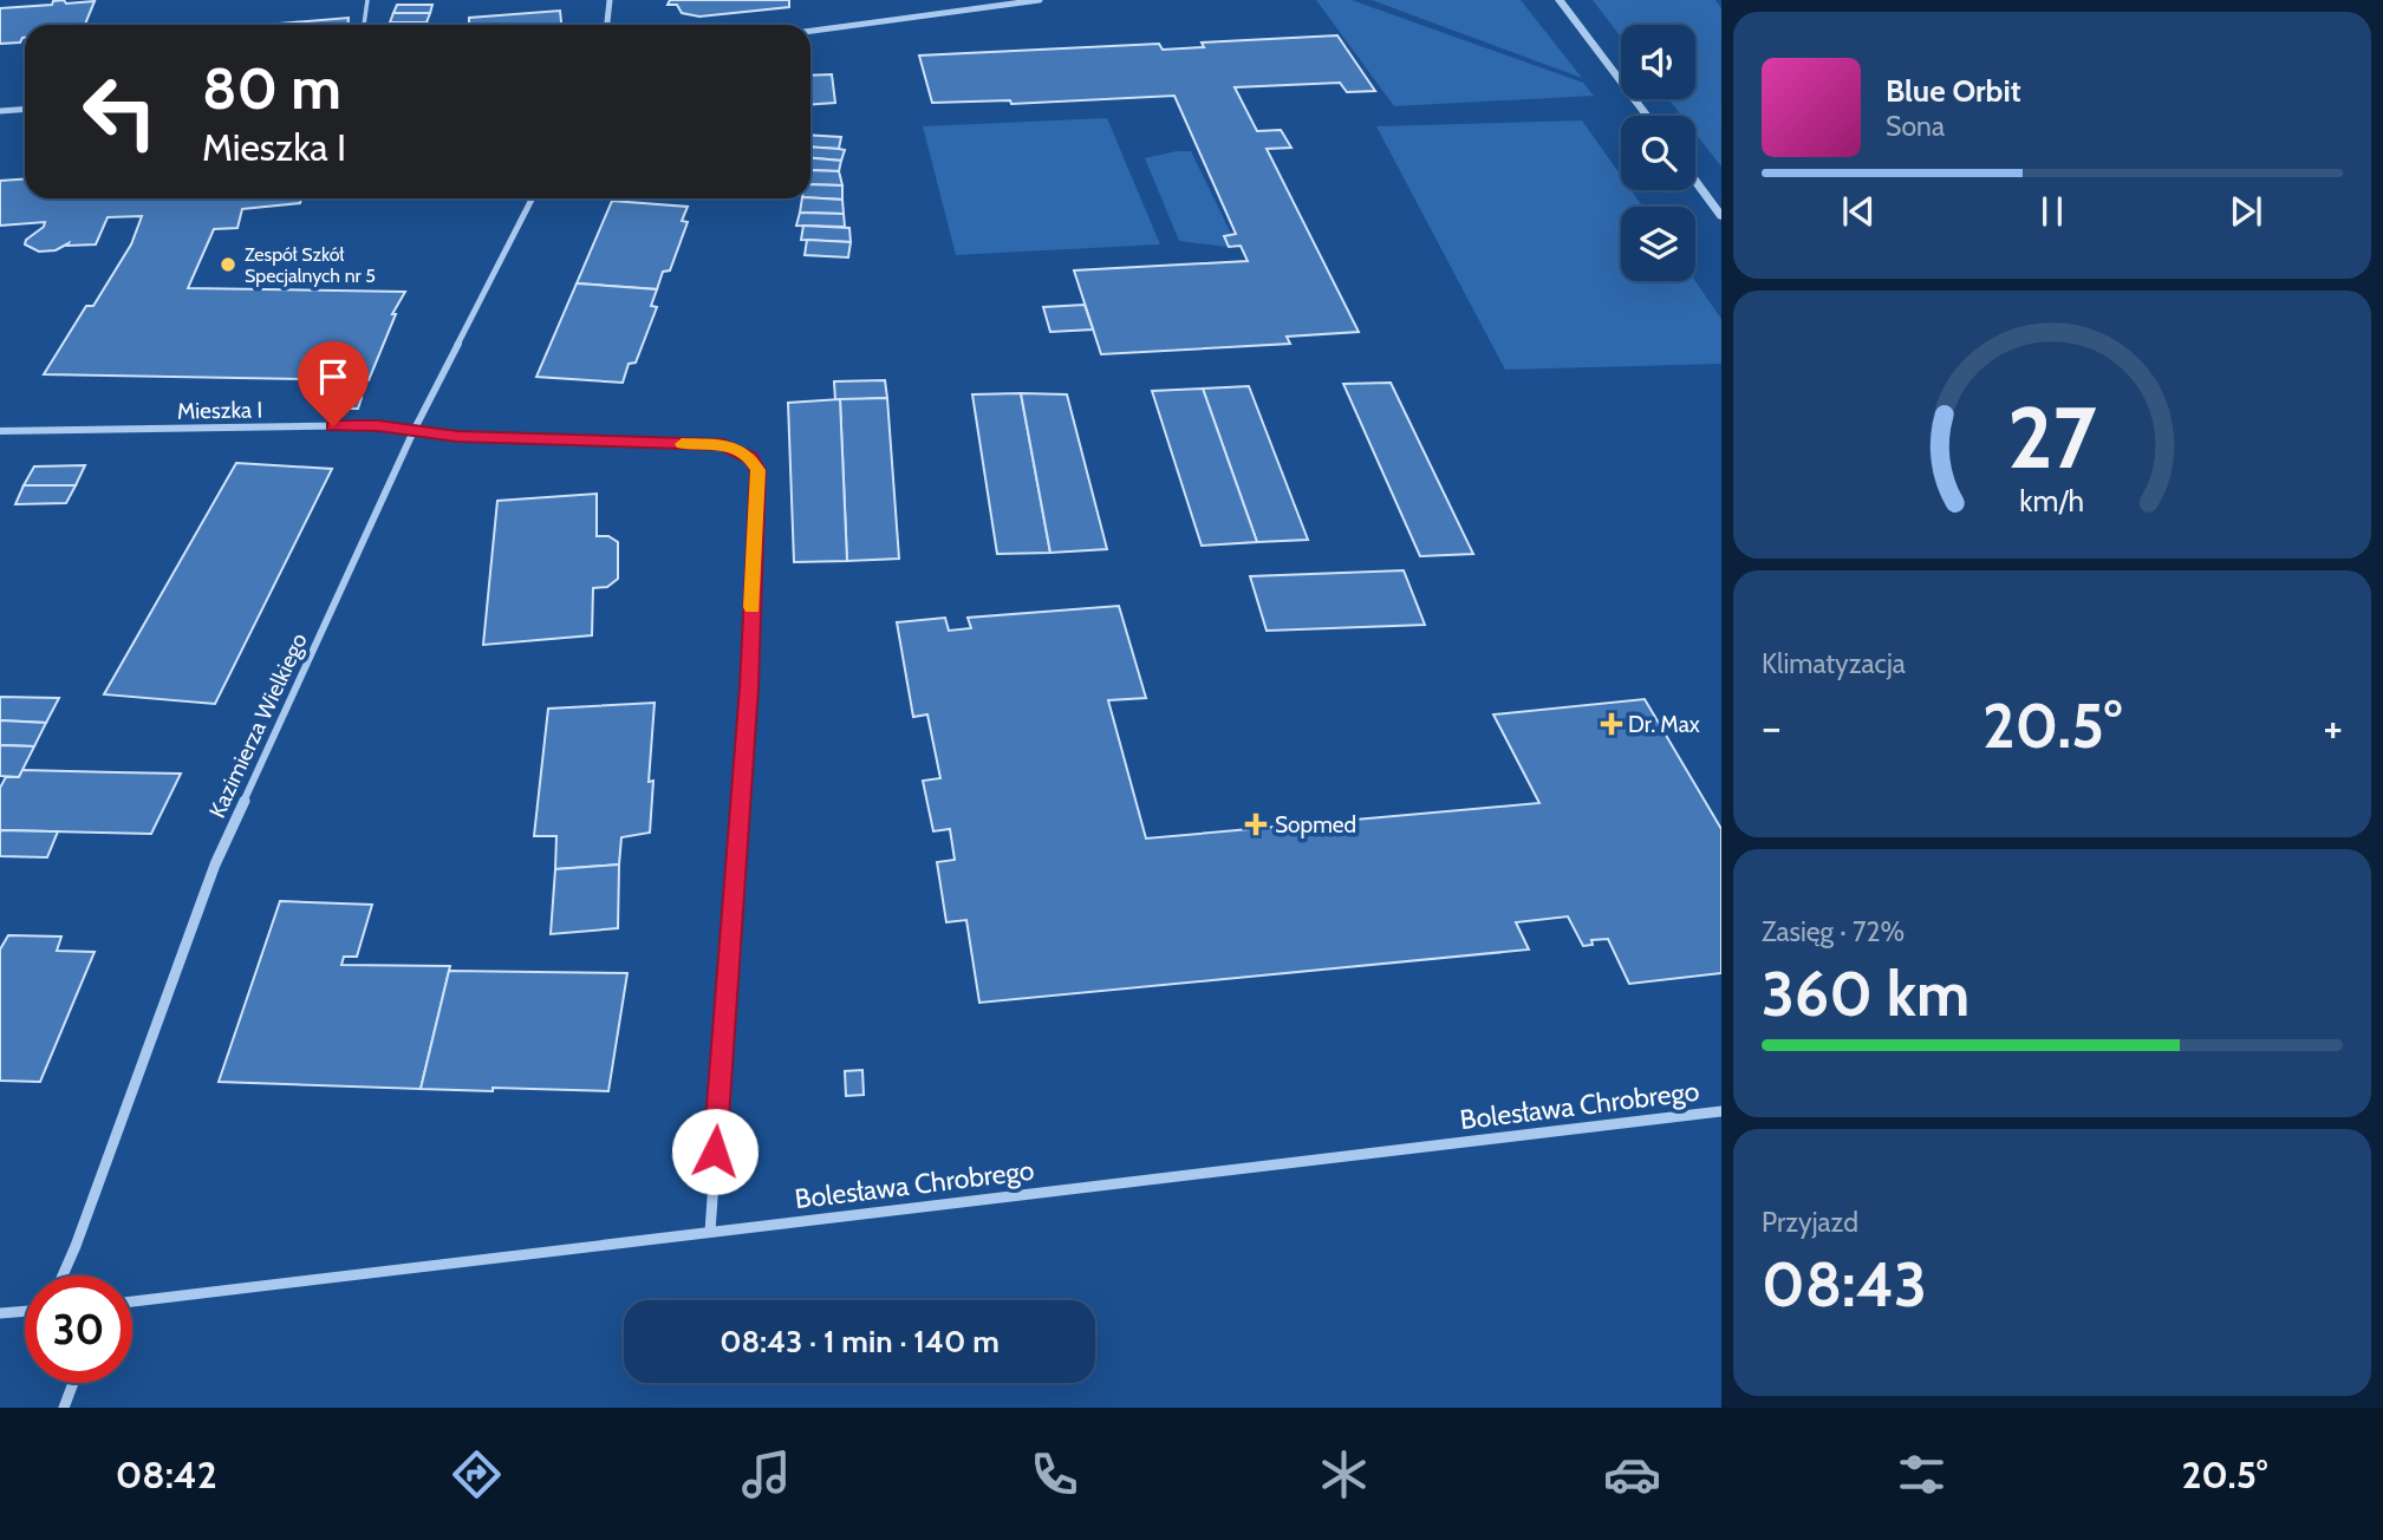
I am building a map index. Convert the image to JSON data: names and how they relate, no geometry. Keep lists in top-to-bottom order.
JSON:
{
  "streets": {
    "street": ["Mieszka I", "Kazimierza Wielkiego", "Bolesława Chrobrego"]
  },
  "crossings": [
    ["Mieszka I", "Kazimierza Wielkiego"],
    ["Mieszka I", "Bolesława Chrobrego"]
  ],
  "places": {
    "other": ["Zespół Szkół Specjalnych nr 5"],
    "health": ["Dr. Max", "Sopmed"]
  },
  "page": {
    "turn": ["80 m", "Mieszka I"],
    "song": ["Blue Orbit", "Sona"],
    "tile": [
      "Klimatyzacja",
      ["Zasięg · 72%", "360 km"],
      ["Przyjazd", "08:43"]
    ],
    "heat": ["−", "20.5°", "+"],
    "limit": "30",
    "trip": "08:43 · 1 min · 140 m",
    "tabs": ["08:42", "20.5°"],
    "gauge": ["27", "km/h"]
  }
}
